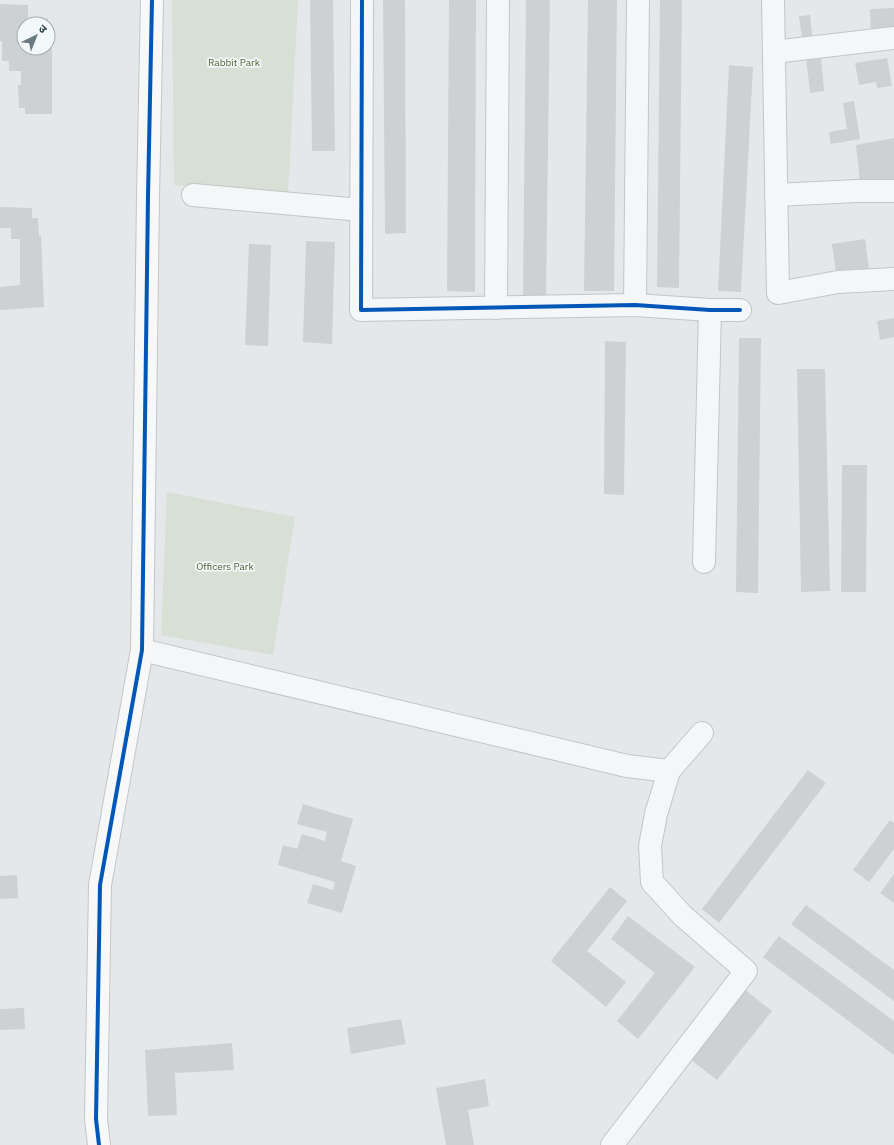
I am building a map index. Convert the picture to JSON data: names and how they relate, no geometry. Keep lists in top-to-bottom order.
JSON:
{
  "parks": ["Rabbit Park", "Officers Park"],
  "north": "top right"
}
